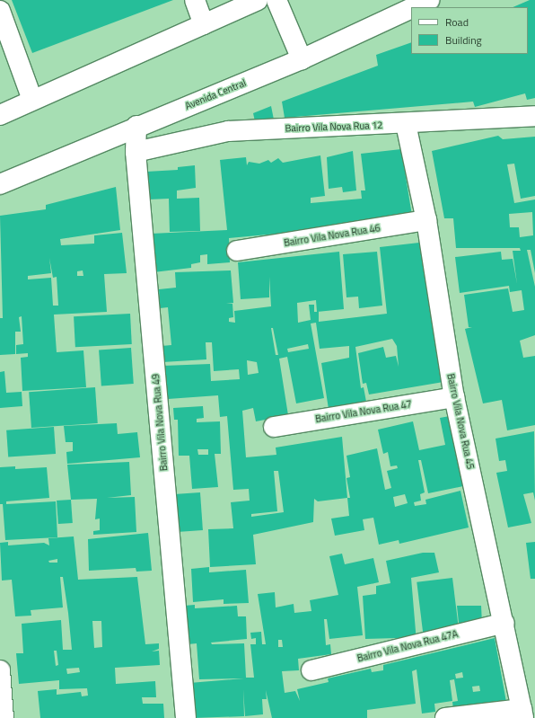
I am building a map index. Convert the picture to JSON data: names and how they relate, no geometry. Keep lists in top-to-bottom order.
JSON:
{
  "streets": {
    "street": [
      "Avenida Central",
      "Bairro Vila Nova Rua 12",
      "Bairro Vila Nova Rua 46",
      "Bairro Vila Nova Rua 47",
      "Bairro Vila Nova Rua 45",
      "Bairro Vila Nova Rua 49",
      "Bairro Vila Nova Rua 47A"
    ]
  },
  "crossings": [
    ["Avenida Central", "Bairro Vila Nova Rua 49"],
    ["Bairro Vila Nova Rua 12", "Bairro Vila Nova Rua 45"],
    ["Bairro Vila Nova Rua 12", "Bairro Vila Nova Rua 49"],
    ["Bairro Vila Nova Rua 46", "Bairro Vila Nova Rua 45"],
    ["Bairro Vila Nova Rua 47", "Bairro Vila Nova Rua 45"],
    ["Bairro Vila Nova Rua 45", "Bairro Vila Nova Rua 47A"]
  ],
  "legend": ["Road", "Building"]
}
